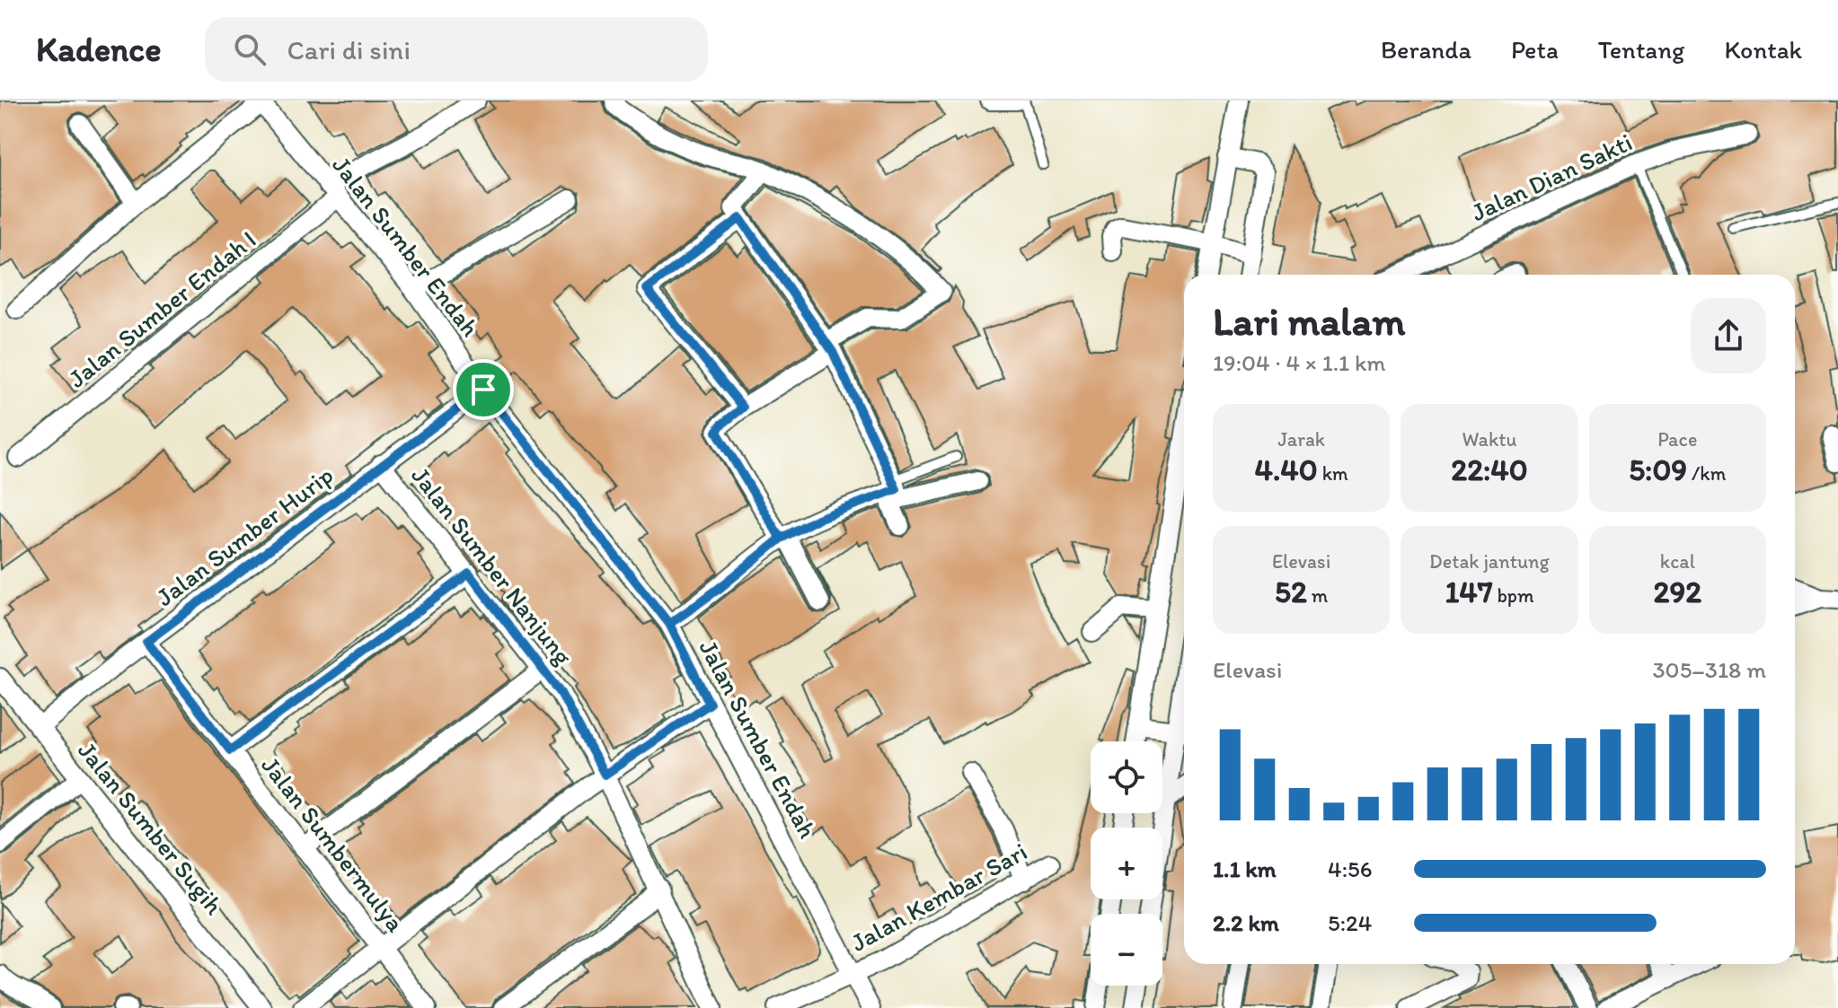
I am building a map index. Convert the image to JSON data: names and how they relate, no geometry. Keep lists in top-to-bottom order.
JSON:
{
  "streets": {
    "street": [
      "Jalan Dian Sakti",
      "Jalan Sumber Endah",
      "Jalan Sumber Endah I",
      "Jalan Sumber Hurip",
      "Jalan Sumber Nanjung",
      "Jalan Sumber Sugih",
      "Jalan Sumbermulya",
      "Jalan Kembar Sari"
    ]
  },
  "crossings": [
    ["Jalan Sumber Endah", "Jalan Sumber Endah I"],
    ["Jalan Sumber Endah", "Jalan Sumber Hurip"],
    ["Jalan Sumber Endah", "Jalan Kembar Sari"],
    ["Jalan Sumber Hurip", "Jalan Sumber Nanjung"],
    ["Jalan Sumber Hurip", "Jalan Sumber Sugih"],
    ["Jalan Sumber Hurip", "Jalan Sumbermulya"]
  ],
  "page": {
    "header": "Kadence",
    "search": "Cari di sini",
    "nav": [
      "Beranda",
      "Peta",
      "Tentang",
      "Kontak"
    ],
    "heading": ["Lari malam", "19:04 · 4 × 1.1 km"],
    "stats": [
      ["Jarak", "4.40 km"],
      ["Waktu", "22:40"],
      ["Pace", "5:09 /km"],
      ["Elevasi", "52 m"],
      ["Detak jantung", "147 bpm"],
      ["kcal", "292"]
    ],
    "chart": ["Elevasi", "305–318 m"],
    "map_buttons": ["+", "−"],
    "list": [
      {
        "name": "1.1 km",
        "note": "4:56"
      },
      {
        "name": "2.2 km",
        "note": "5:24"
      }
    ]
  }
}
